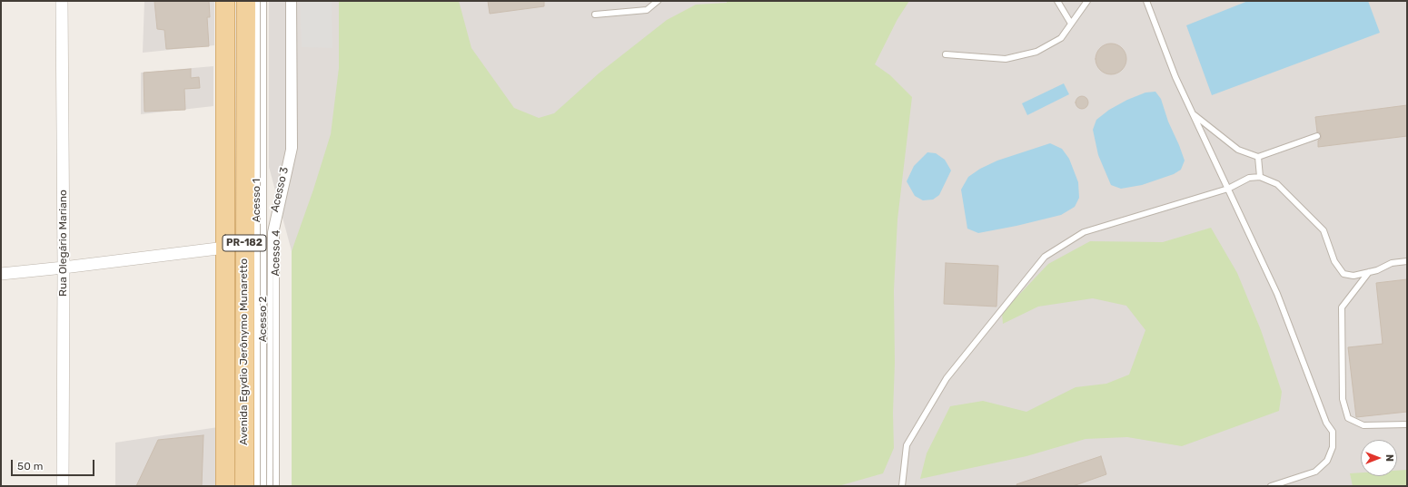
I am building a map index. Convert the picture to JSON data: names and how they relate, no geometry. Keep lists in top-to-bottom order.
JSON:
{
  "streets": {
    "main road": ["PR-182", "Avenida Egydio Jerônymo Munaretto"],
    "street": ["Rua Olegário Mariano"],
    "lane": [
      "Acesso 3",
      "Acesso 1",
      "Acesso 4",
      "Acesso 2"
    ]
  },
  "scale_bar": "50 m",
  "north": "right"
}
